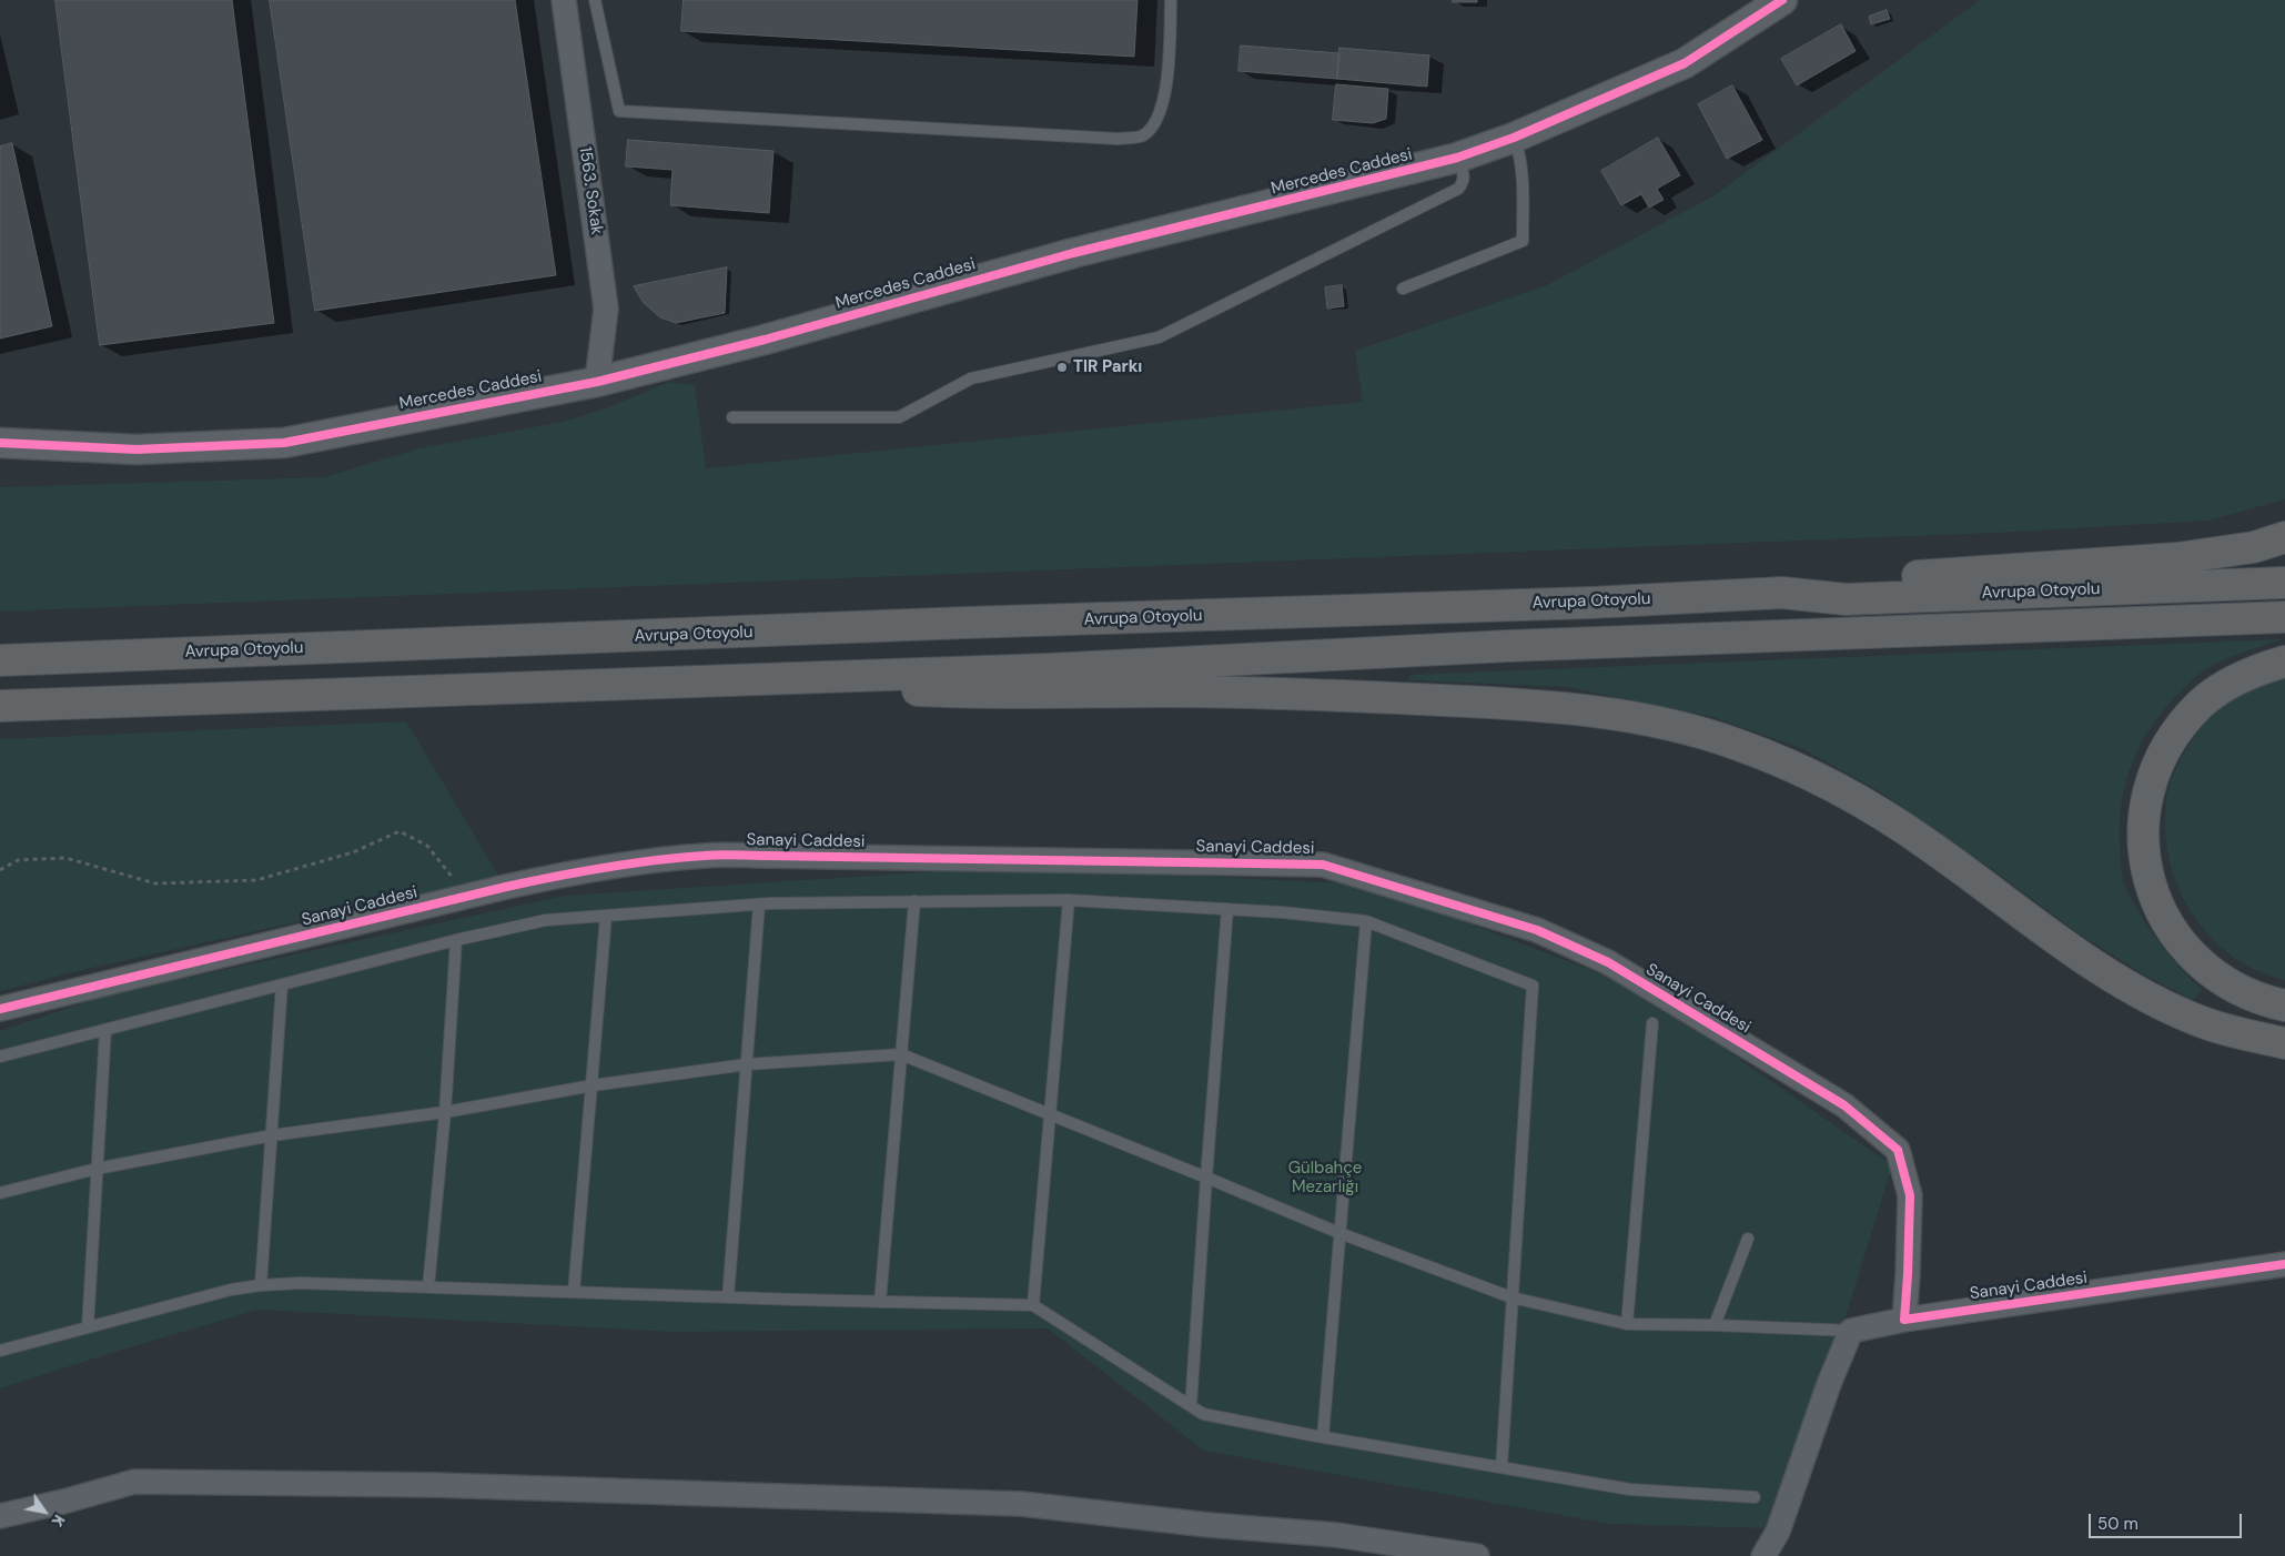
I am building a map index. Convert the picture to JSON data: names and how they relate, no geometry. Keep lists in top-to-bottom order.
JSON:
{
  "streets": {
    "highway": ["Avrupa Otoyolu"],
    "street": ["Mercedes Caddesi", "1563. Sokak", "Sanayi Caddesi"]
  },
  "crossings": [
    ["Mercedes Caddesi", "1563. Sokak"]
  ],
  "parks": ["Gülbahçe Mezarlığı"],
  "places": ["TIR Parkı"],
  "scale_bar": "50 m",
  "north": "bottom right"
}
